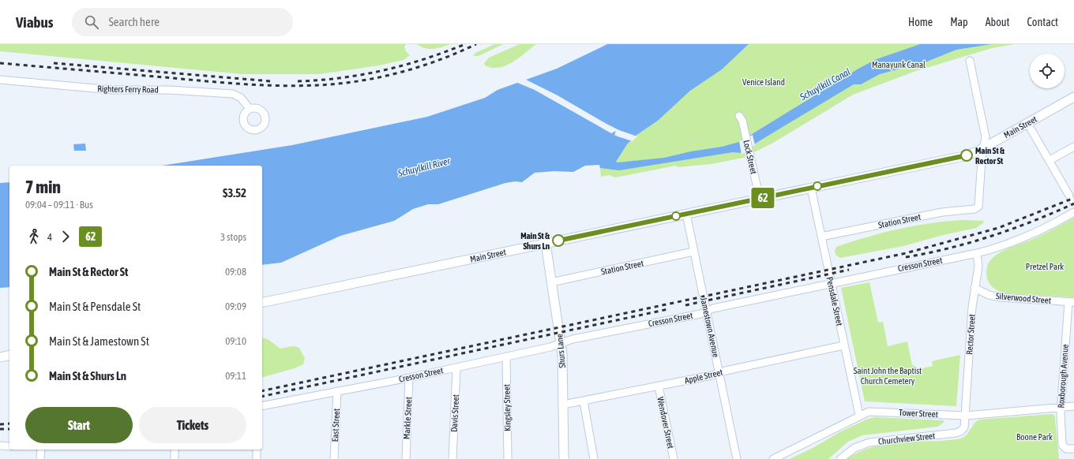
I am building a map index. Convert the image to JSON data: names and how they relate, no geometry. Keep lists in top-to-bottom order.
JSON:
{
  "streets": {
    "street": [
      "Righters Ferry Road",
      "Main Street",
      "Lock Street",
      "Station Street",
      "Cresson Street",
      "Silverwood Street",
      "Pensdale Street",
      "Jamestown Avenue",
      "Rector Street",
      "Shurs Lane",
      "Apple Street",
      "Roxborough Avenue",
      "Kingsley Street",
      "Davis Street",
      "Tower Street",
      "Markle Street",
      "Wendover Street",
      "East Street",
      "Churchview Street"
    ]
  },
  "crossings": [
    ["Main Street", "Lock Street"],
    ["Main Street", "Station Street"],
    ["Main Street", "Pensdale Street"],
    ["Main Street", "Jamestown Avenue"],
    ["Main Street", "Shurs Lane"],
    ["Station Street", "Pensdale Street"],
    ["Station Street", "Jamestown Avenue"],
    ["Station Street", "Shurs Lane"],
    ["Cresson Street", "Pensdale Street"],
    ["Cresson Street", "Jamestown Avenue"],
    ["Cresson Street", "Rector Street"],
    ["Cresson Street", "Shurs Lane"],
    ["Cresson Street", "Kingsley Street"],
    ["Cresson Street", "Davis Street"],
    ["Cresson Street", "Markle Street"],
    ["Cresson Street", "East Street"],
    ["Silverwood Street", "Rector Street"],
    ["Silverwood Street", "Roxborough Avenue"],
    ["Pensdale Street", "Apple Street"],
    ["Pensdale Street", "Tower Street"],
    ["Jamestown Avenue", "Apple Street"],
    ["Rector Street", "Tower Street"],
    ["Rector Street", "Churchview Street"],
    ["Shurs Lane", "Apple Street"],
    ["Apple Street", "Wendover Street"],
    ["Roxborough Avenue", "Tower Street"],
    ["Tower Street", "Churchview Street"]
  ],
  "water": ["Schuylkill Canal", "Schuylkill River"],
  "parks": [
    "Manayunk Canal",
    "Venice Island",
    "Pretzel Park",
    "Saint John the Baptist Church Cemetery",
    "Boone Park"
  ],
  "places": ["Main St & Rector St", "Main St & Shurs Ln"],
  "lines": ["bus line 62"],
  "page": {
    "header": "Viabus",
    "search": "Search here",
    "nav": [
      "Home",
      "Map",
      "About",
      "Contact"
    ],
    "on_map": "62",
    "heading": ["7 min", "09:04 – 09:11 · Bus", "$3.52"],
    "legs": ["4", "62", "3 stops"],
    "list": [
      {
        "name": "Main St & Rector St",
        "value": "09:08"
      },
      {
        "name": "Main St & Pensdale St",
        "value": "09:09"
      },
      {
        "name": "Main St & Jamestown St",
        "value": "09:10"
      },
      {
        "name": "Main St & Shurs Ln",
        "value": "09:11"
      }
    ],
    "buttons": ["Start", "Tickets"]
  }
}
